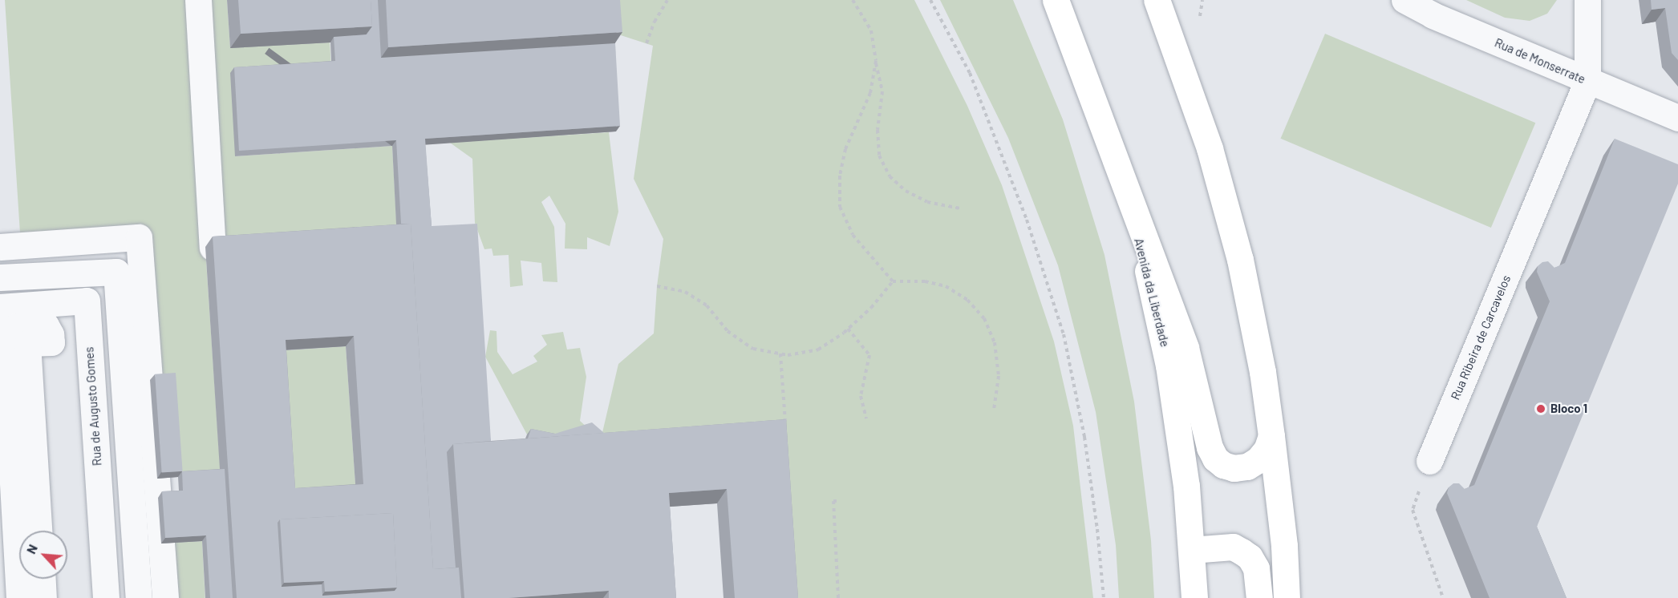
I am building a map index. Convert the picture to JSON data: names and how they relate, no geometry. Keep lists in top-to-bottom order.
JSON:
{
  "streets": {
    "main road": ["Avenida da Liberdade"],
    "street": ["Rua de Monserrate", "Rua Ribeira de Carcavelos", "Rua de Augusto Gomes"]
  },
  "crossings": [
    ["Rua de Monserrate", "Rua Ribeira de Carcavelos"]
  ],
  "places": ["Bloco 1"],
  "north": "top left"
}
